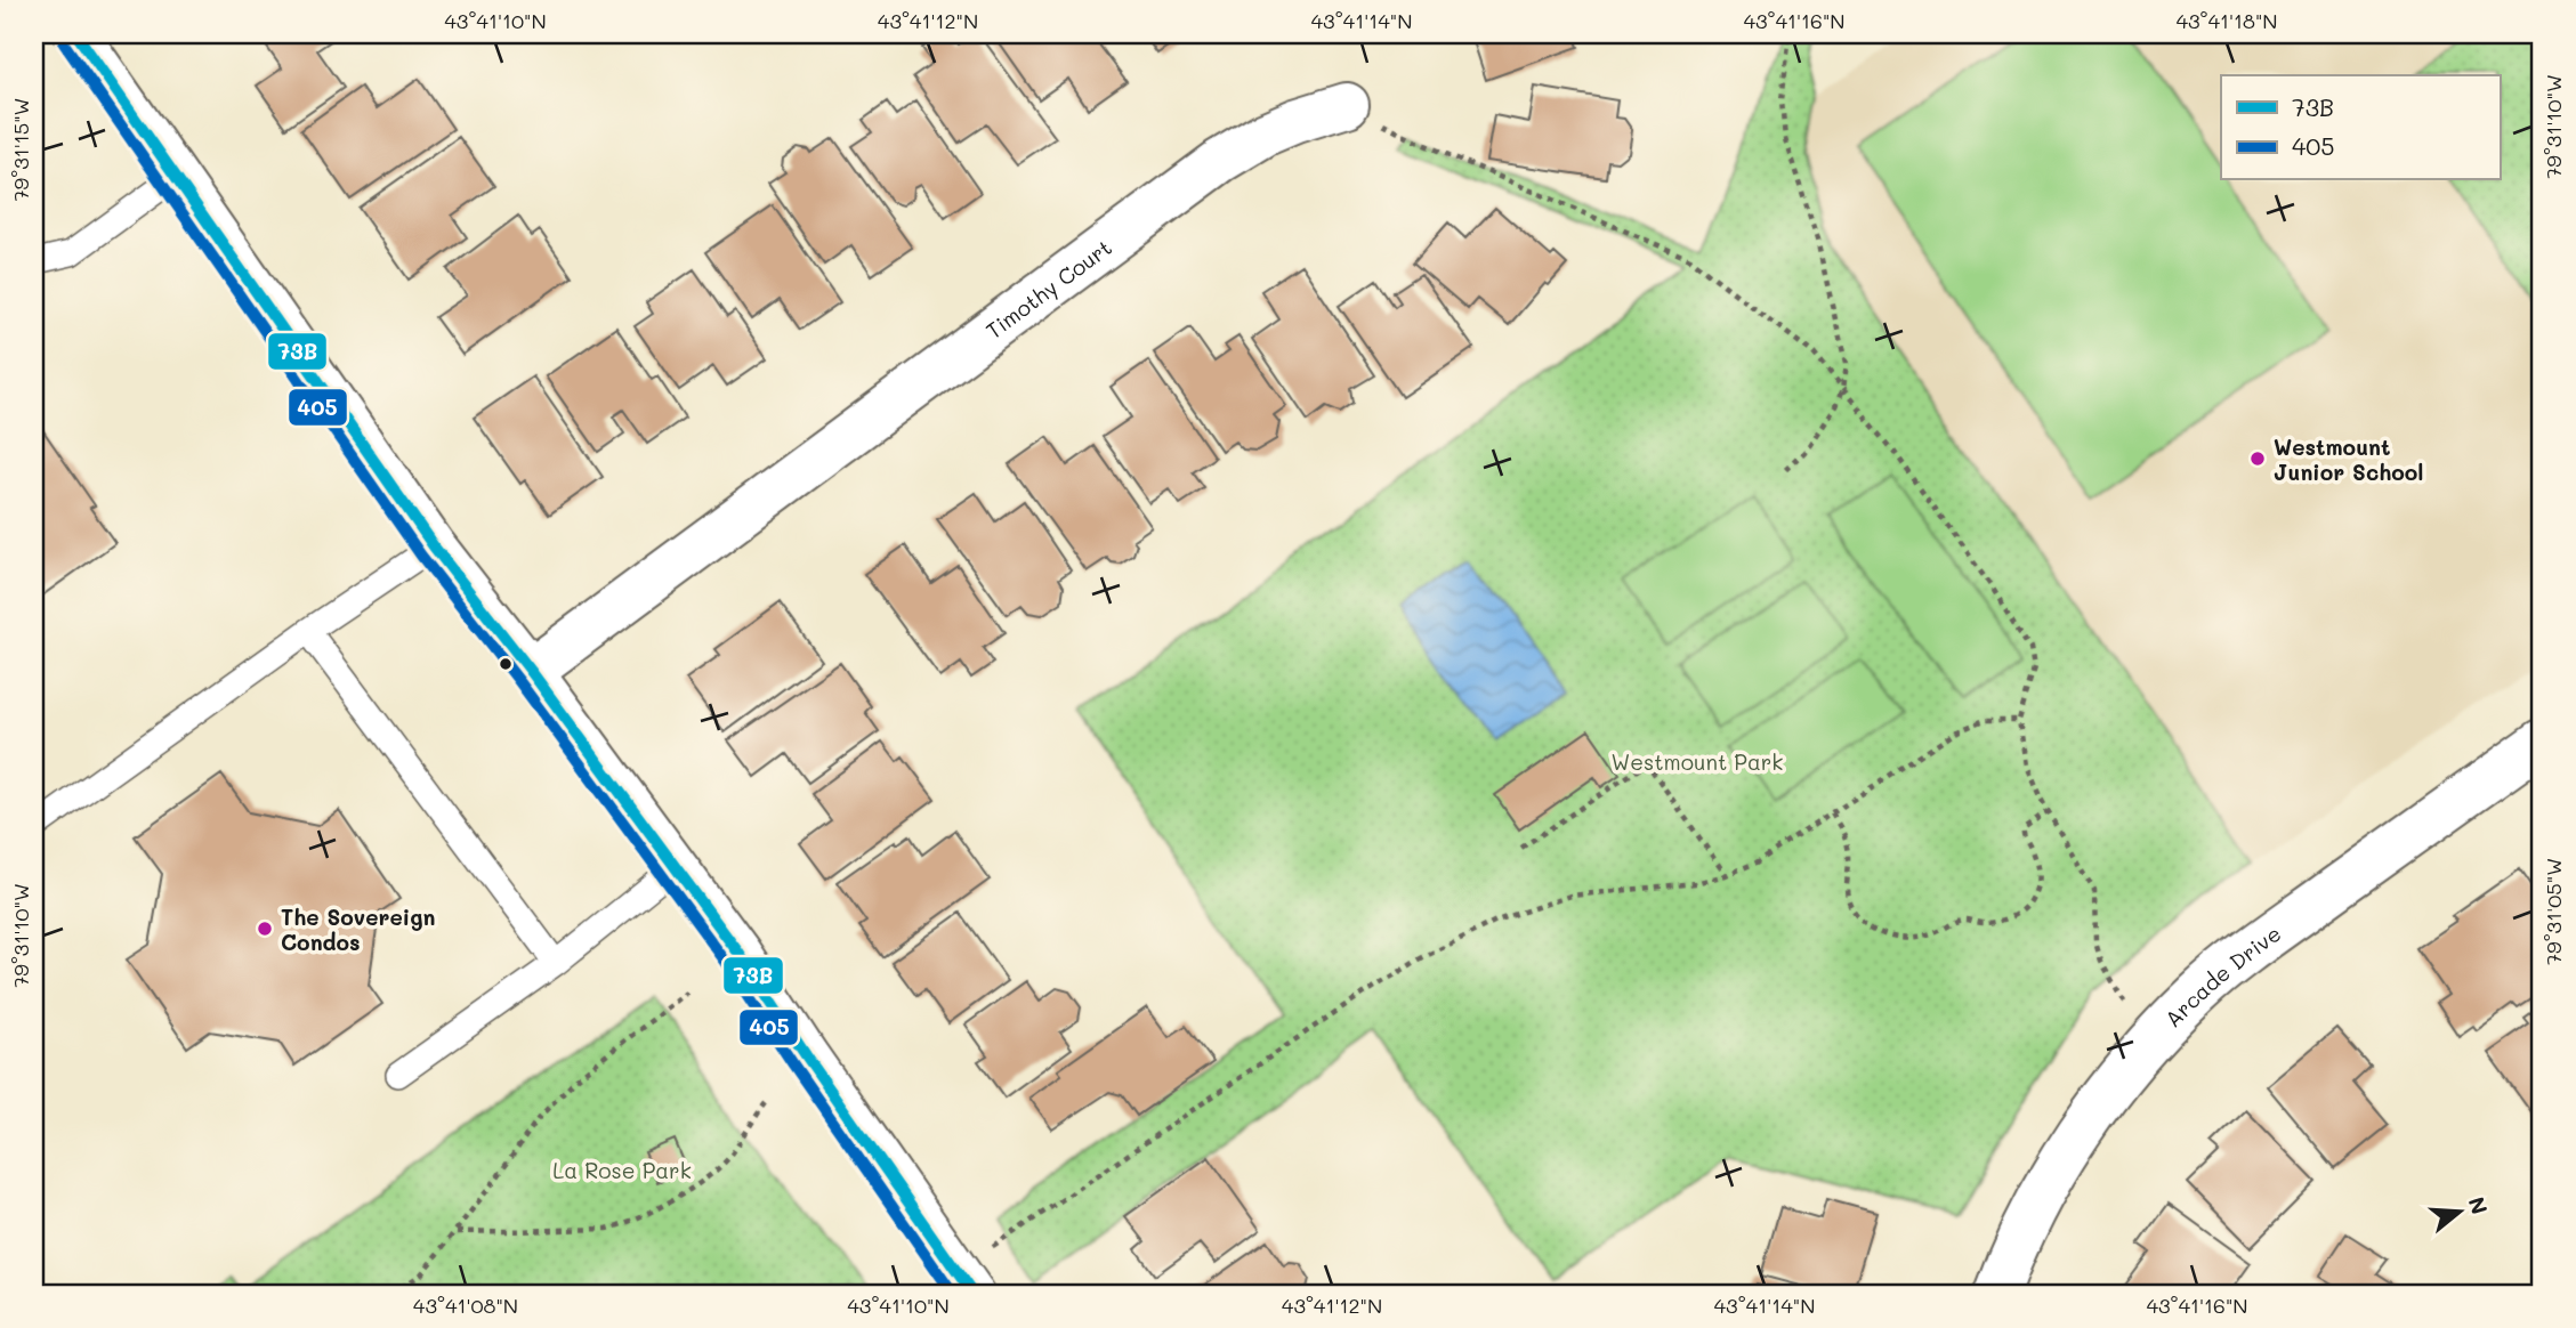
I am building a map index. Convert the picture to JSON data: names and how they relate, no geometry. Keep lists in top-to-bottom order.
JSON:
{
  "streets": {
    "street": ["Timothy Court", "Arcade Drive"]
  },
  "parks": ["Westmount Park", "La Rose Park"],
  "places": ["Westmount Junior School", "The Sovereign Condos"],
  "lines": ["transit line 73B", "transit line 405"],
  "legend": ["73B", "405"],
  "north": "right",
  "coordinates": [
    "43°41'10\"N",
    "43°41'12\"N",
    "43°41'14\"N",
    "43°41'16\"N",
    "43°41'18\"N",
    "79°31'10\"W",
    "79°31'15\"W",
    "79°31'05\"W",
    "43°41'08\"N"
  ]
}
